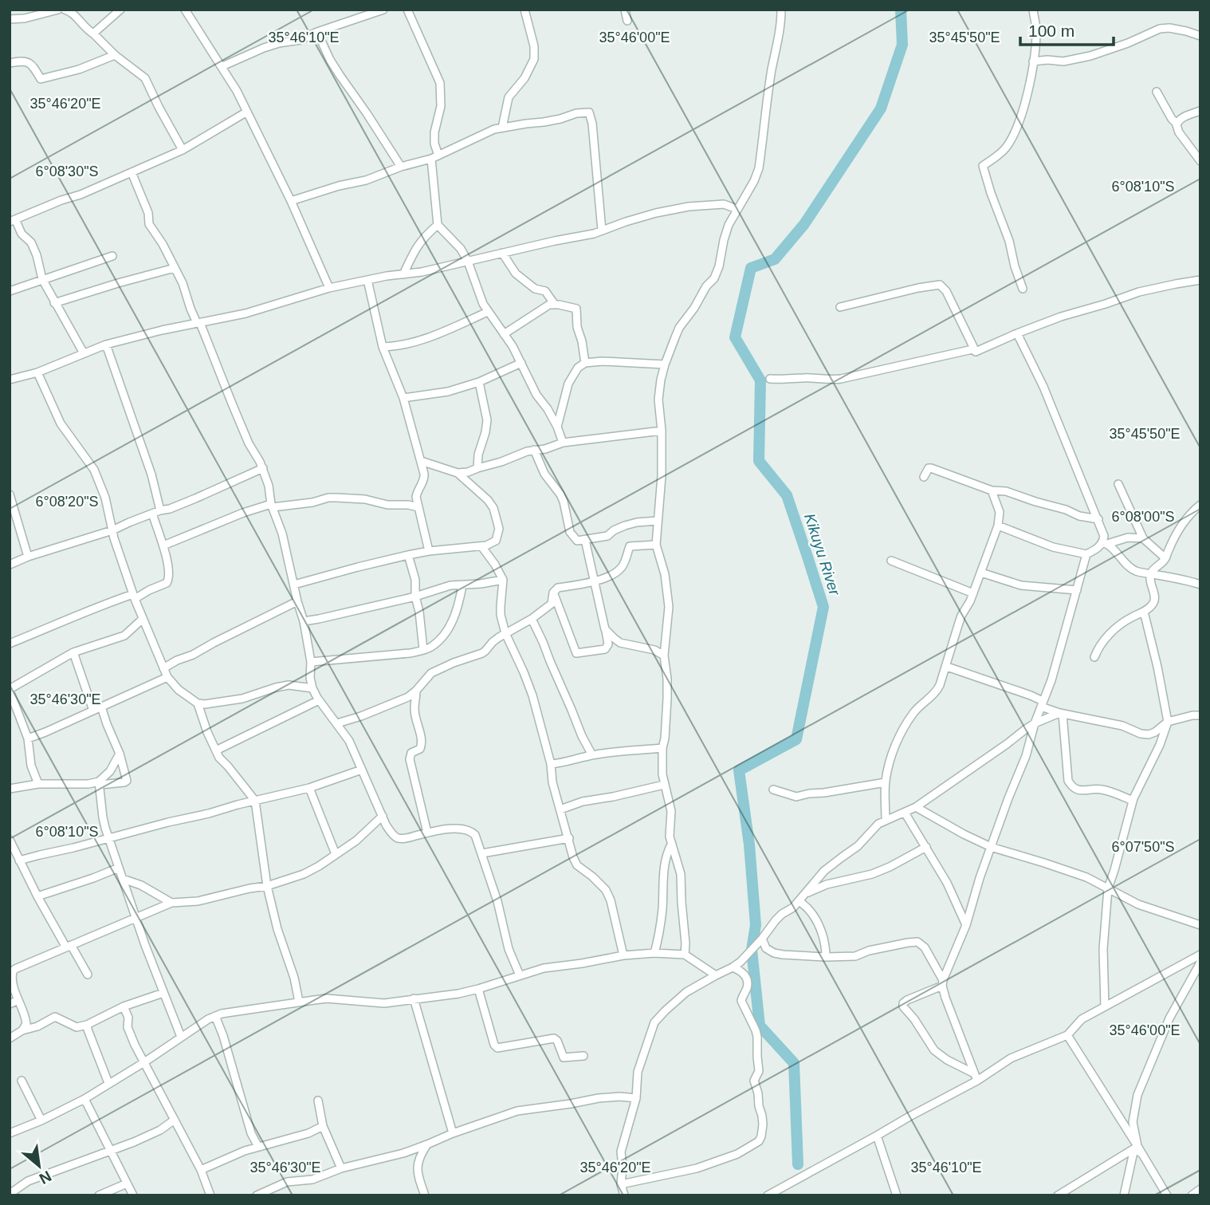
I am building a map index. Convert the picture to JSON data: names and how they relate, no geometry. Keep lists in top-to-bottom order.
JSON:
{
  "water": ["Kikuyu River"],
  "scale_bar": "100 m",
  "north": "bottom right",
  "coordinates": [
    "35°46'10\"E",
    "35°46'00\"E",
    "35°45'50\"E",
    "35°46'20\"E",
    "6°08'30\"S",
    "6°08'10\"S",
    "6°08'20\"S",
    "6°08'00\"S",
    "35°46'30\"E",
    "6°07'50\"S"
  ]
}
